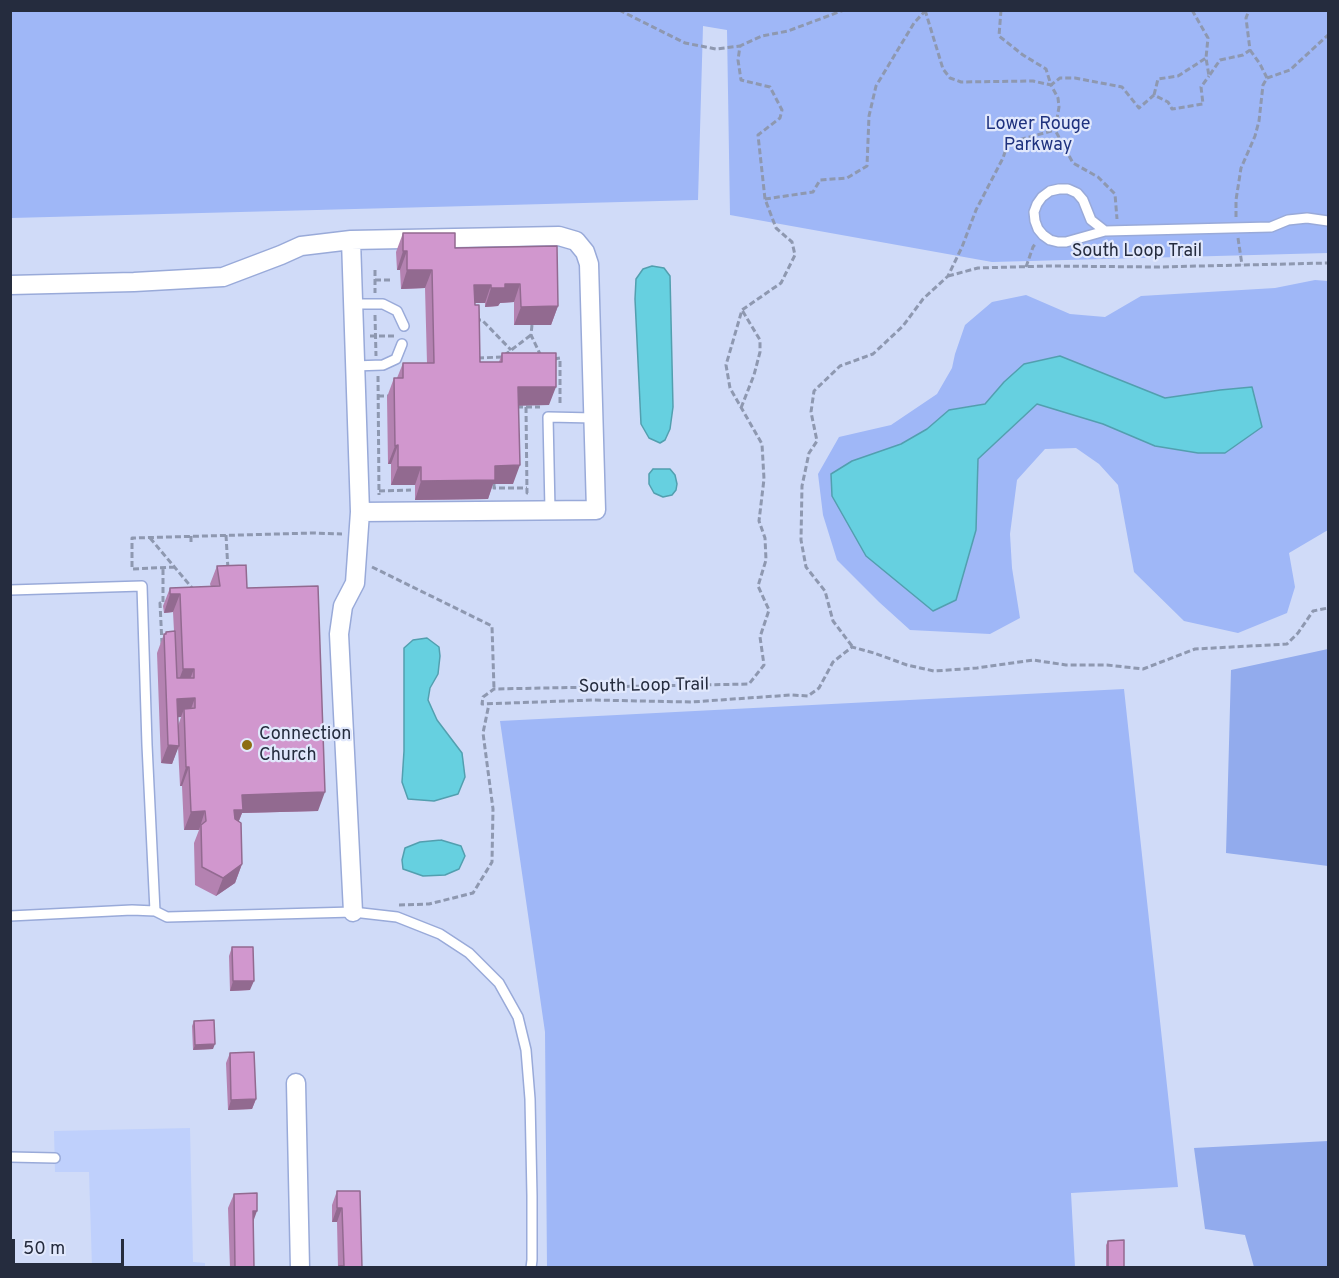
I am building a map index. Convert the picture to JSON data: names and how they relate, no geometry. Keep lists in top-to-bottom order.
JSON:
{
  "streets": {
    "path": ["South Loop Trail"]
  },
  "parks": ["Lower Rouge Parkway"],
  "places": ["Connection Church"],
  "scale_bar": "50 m"
}
